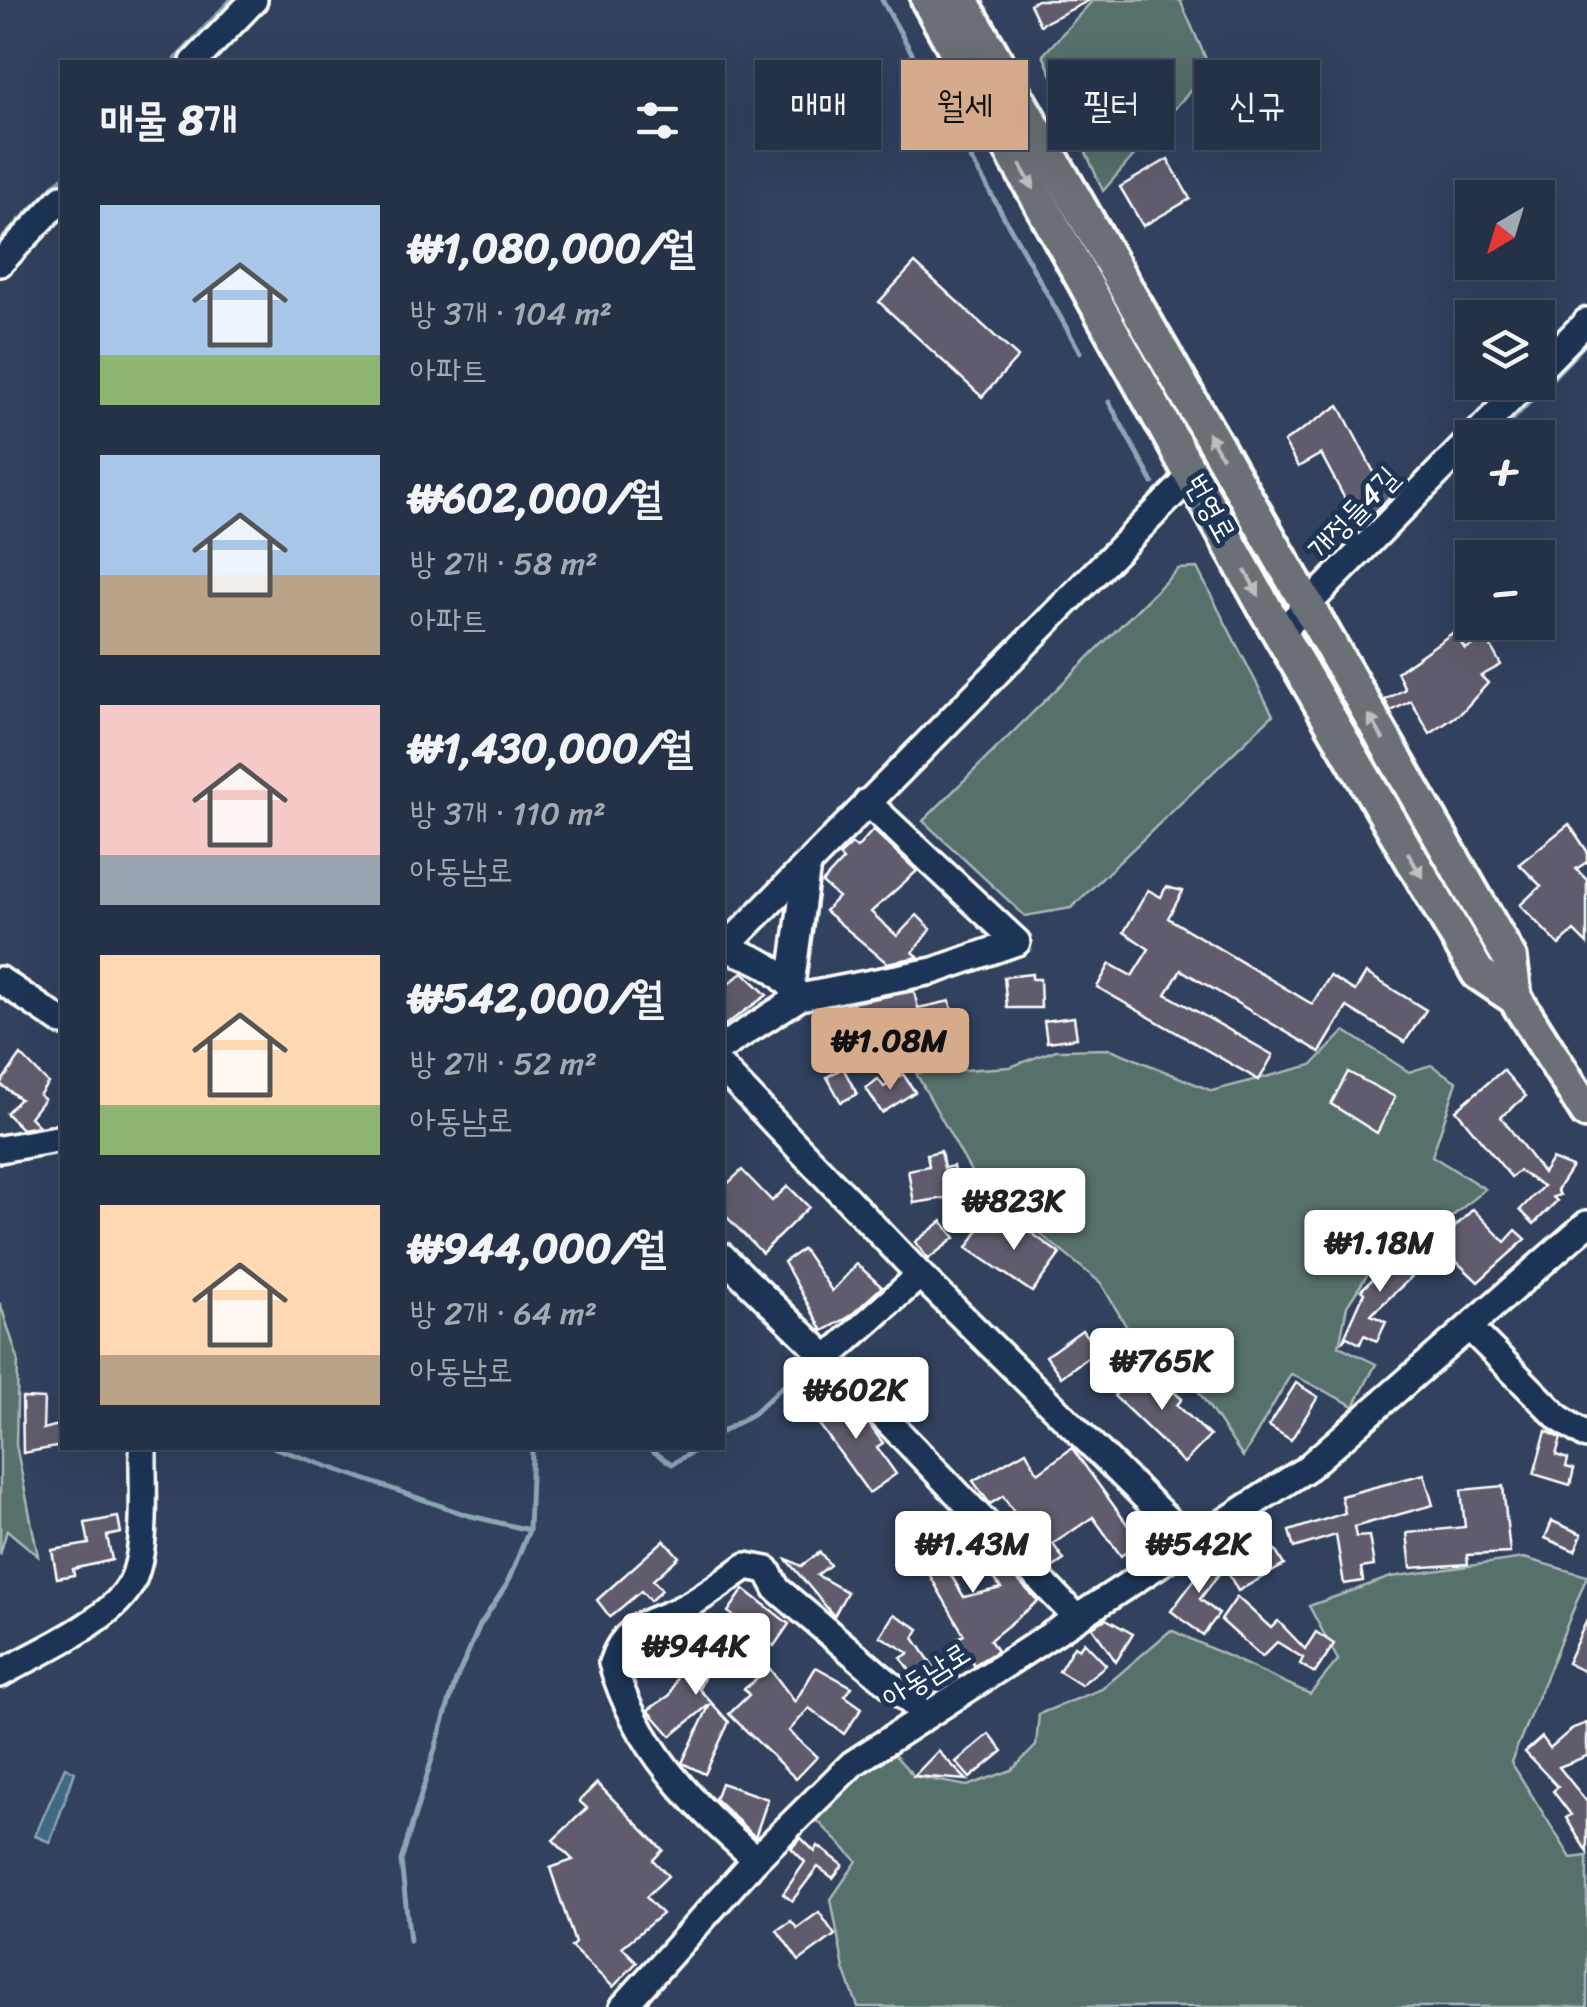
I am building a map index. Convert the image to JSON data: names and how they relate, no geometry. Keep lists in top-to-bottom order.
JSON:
{
  "streets": {
    "main road": ["번영로"],
    "street": ["개정들4길", "아동남로"]
  },
  "crossings": [
    ["번영로", "개정들4길"]
  ],
  "north": "bottom left",
  "page": {
    "chip": [
      "매매",
      "월세",
      "필터",
      "신규"
    ],
    "heading": "매물 8개",
    "map_buttons": ["+", "−"],
    "list": [
      {
        "name": "₩1,080,000/월",
        "note": "방 3개 · 104 m² · 아파트"
      },
      {
        "name": "₩602,000/월",
        "note": "방 2개 · 58 m² · 아파트"
      },
      {
        "name": "₩1,430,000/월",
        "note": "방 3개 · 110 m² · 아동남로"
      },
      {
        "name": "₩542,000/월",
        "note": "방 2개 · 52 m² · 아동남로"
      },
      {
        "name": "₩944,000/월",
        "note": "방 2개 · 64 m² · 아동남로"
      }
    ],
    "price": [
      "₩1.08M",
      "₩823K",
      "₩1.18M",
      "₩765K",
      "₩602K",
      "₩1.43M",
      "₩542K",
      "₩944K"
    ]
  }
}
